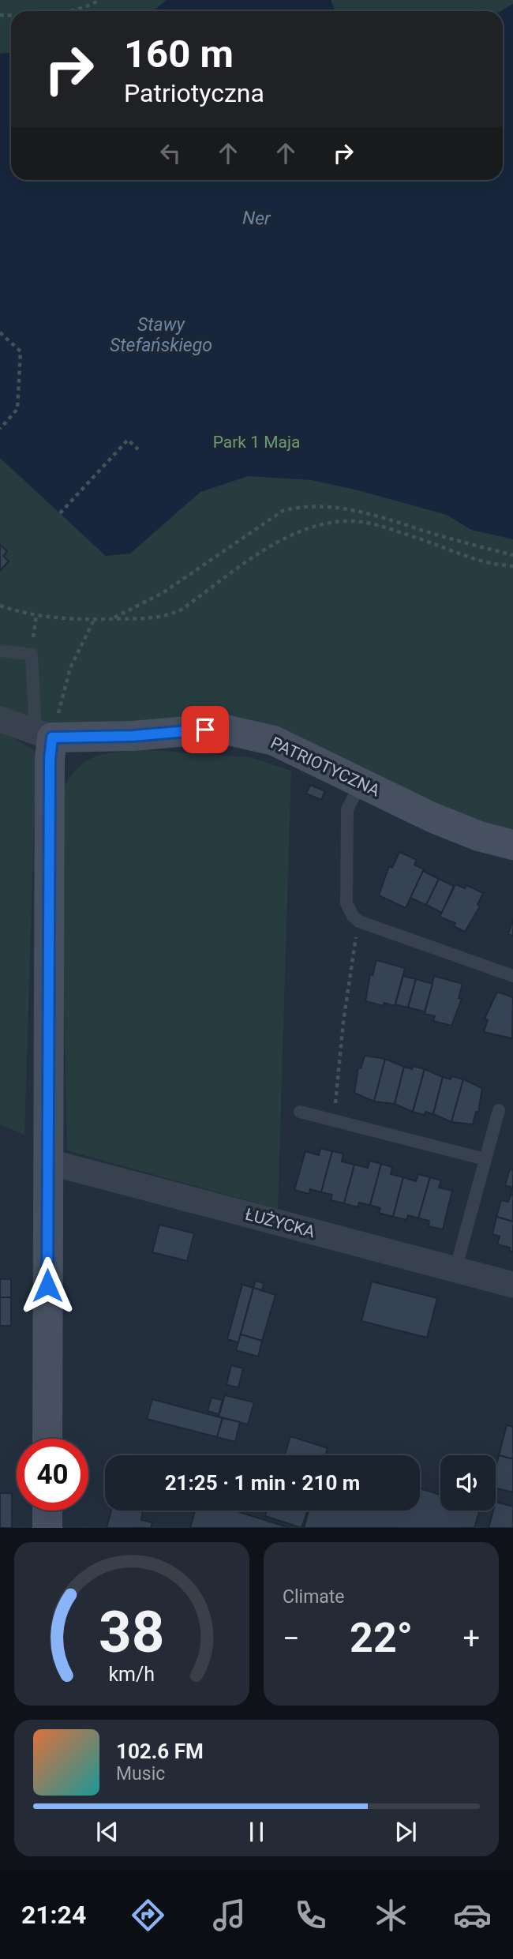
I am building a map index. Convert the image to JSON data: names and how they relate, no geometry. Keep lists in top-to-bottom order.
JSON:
{
  "streets": {
    "street": ["PATRIOTYCZNA", "ŁUŻYCKA"]
  },
  "water": ["Ner", "Stawy Stefańskiego"],
  "parks": ["Park 1 Maja"],
  "page": {
    "turn": ["160 m", "Patriotyczna"],
    "limit": "40",
    "trip": "21:25 · 1 min · 210 m",
    "tile": "Climate",
    "heat": ["−", "22°", "+"],
    "song": ["102.6 FM", "Music"],
    "tabs": "21:24",
    "gauge": ["38", "km/h"]
  }
}
